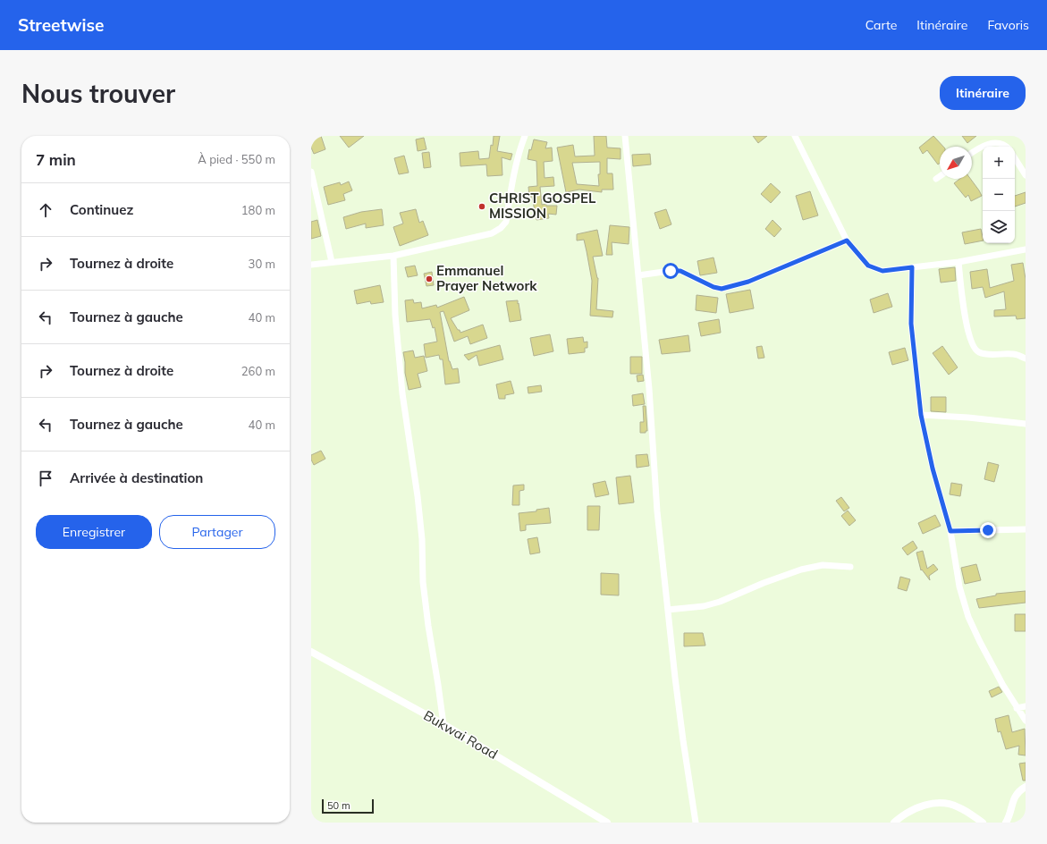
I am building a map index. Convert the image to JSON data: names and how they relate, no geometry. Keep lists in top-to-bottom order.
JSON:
{
  "streets": {
    "street": ["Bukwai Road"]
  },
  "places": ["CHRIST GOSPEL MISSION", "Emmanuel Prayer Network"],
  "scale_bar": "50 m",
  "north": "bottom left",
  "page": {
    "header": "Streetwise",
    "nav": ["Carte", "Itinéraire", "Favoris"],
    "buttons": [
      "Itinéraire",
      ["Enregistrer", "Partager"]
    ],
    "title": "Nous trouver",
    "heading": ["7 min", "À pied · 550 m"],
    "map_buttons": ["+", "−"],
    "list": [
      ["Continuez", "180 m"],
      ["Tournez à droite", "30 m"],
      ["Tournez à gauche", "40 m"],
      ["Tournez à droite", "260 m"],
      ["Tournez à gauche", "40 m"],
      "Arrivée à destination"
    ],
    "scale": "50 m"
  }
}
